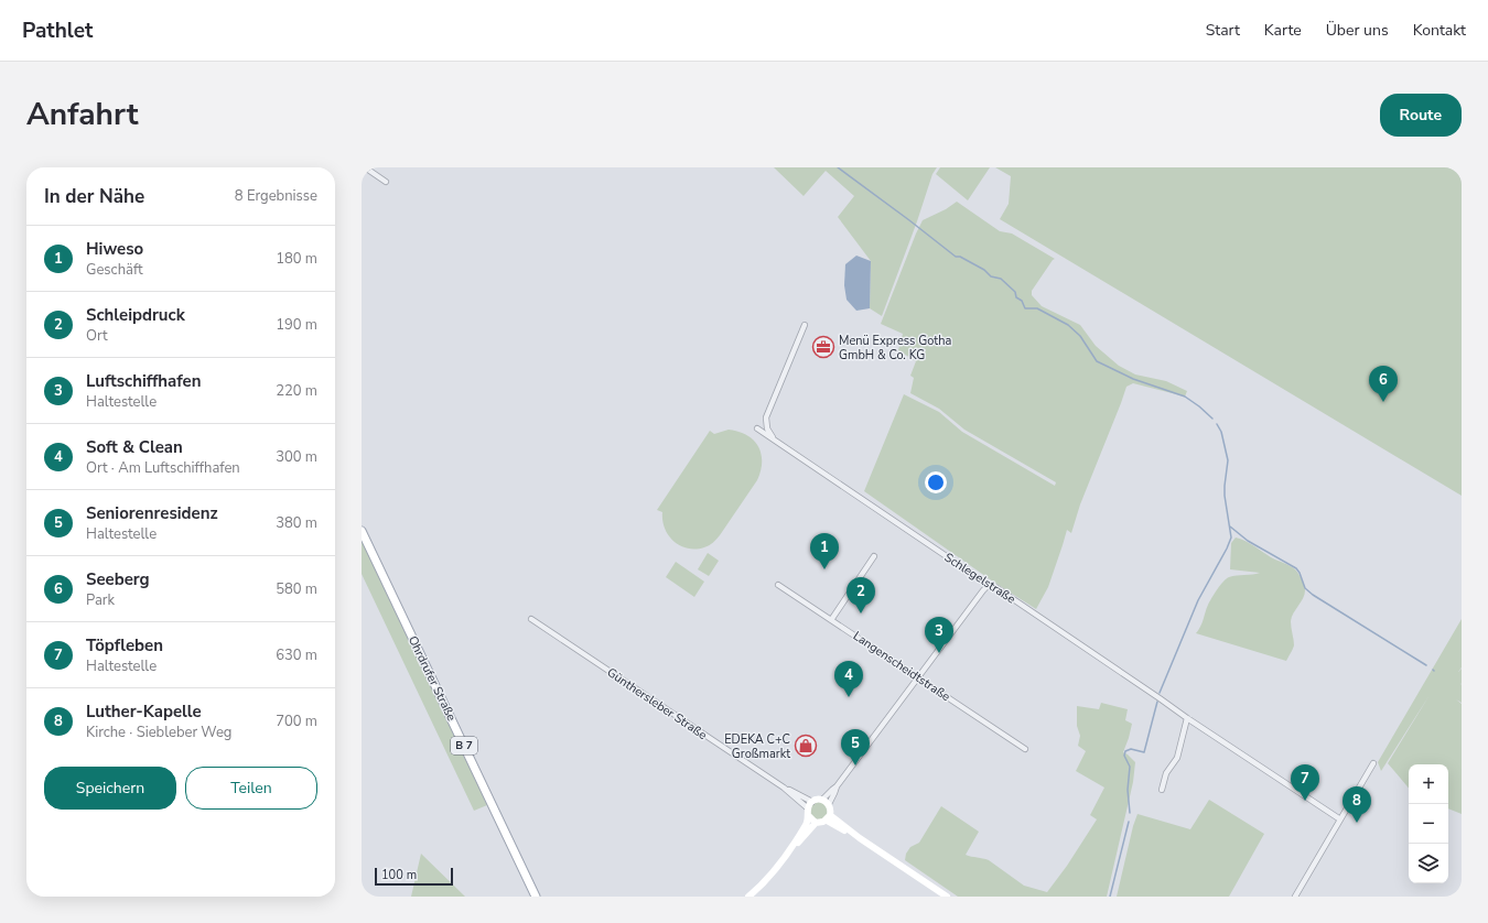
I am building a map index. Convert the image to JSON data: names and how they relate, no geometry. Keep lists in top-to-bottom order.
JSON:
{
  "streets": {
    "main road": ["Ohrdrufer Straße", "B 7"],
    "street": ["Schlegelstraße", "Langenscheidtstraße", "Günthersleber Straße"]
  },
  "places": {
    "office": ["Menü Express Gotha GmbH & Co. KG"],
    "shop": ["EDEKA C+C Großmarkt"]
  },
  "scale_bar": "100 m",
  "page": {
    "header": "Pathlet",
    "nav": [
      "Start",
      "Karte",
      "Über uns",
      "Kontakt"
    ],
    "title": "Anfahrt",
    "buttons": [
      "Route",
      ["Speichern", "Teilen"]
    ],
    "heading": ["In der Nähe", "8 Ergebnisse"],
    "list": [
      {
        "mark": "1",
        "name": "Hiweso",
        "note": "Geschäft",
        "value": "180 m"
      },
      {
        "mark": "2",
        "name": "Schleipdruck",
        "note": "Ort",
        "value": "190 m"
      },
      {
        "mark": "3",
        "name": "Luftschiffhafen",
        "note": "Haltestelle",
        "value": "220 m"
      },
      {
        "mark": "4",
        "name": "Soft & Clean",
        "note": "Ort · Am Luftschiffhafen",
        "value": "300 m"
      },
      {
        "mark": "5",
        "name": "Seniorenresidenz",
        "note": "Haltestelle",
        "value": "380 m"
      },
      {
        "mark": "6",
        "name": "Seeberg",
        "note": "Park",
        "value": "580 m"
      },
      {
        "mark": "7",
        "name": "Töpfleben",
        "note": "Haltestelle",
        "value": "630 m"
      },
      {
        "mark": "8",
        "name": "Luther-Kapelle",
        "note": "Kirche · Siebleber Weg",
        "value": "700 m"
      }
    ],
    "pins": [
      "6",
      "1",
      "2",
      "3",
      "4",
      "5",
      "7",
      "8"
    ],
    "map_buttons": ["+", "−"],
    "scale": "100 m"
  }
}
